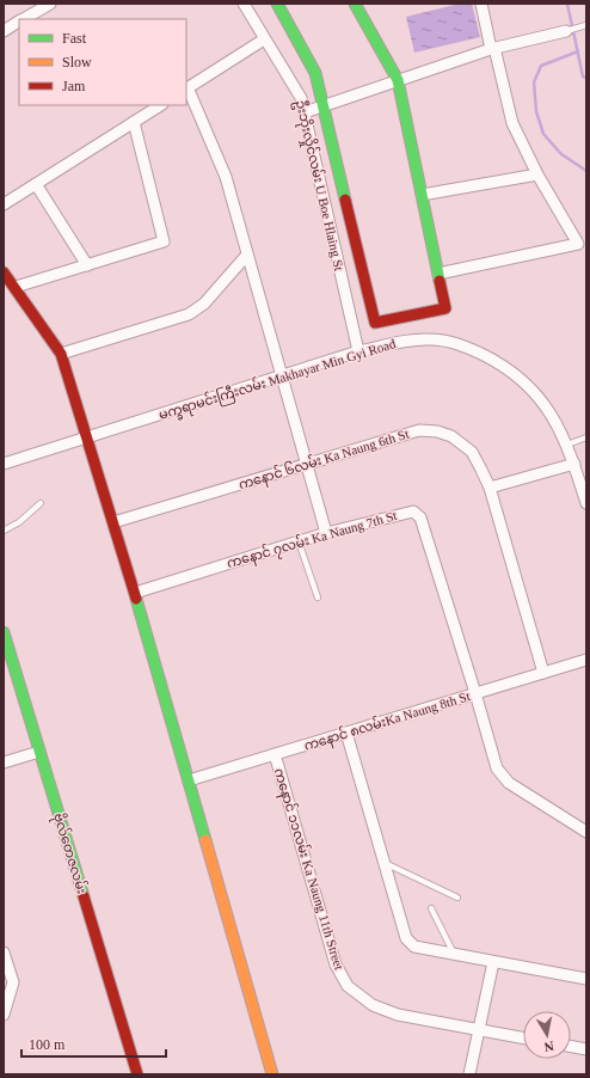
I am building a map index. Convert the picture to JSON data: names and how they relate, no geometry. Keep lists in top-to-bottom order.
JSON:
{
  "streets": {
    "street": [
      "ဦးဘိုးလှိုင်လမ်း U Boe Hlaing St",
      "မက္ခရာမင်းကြီးလမ်း Makhayar Min Gyi Road",
      "ကနောင် ၆လမ်း Ka Naung 6th St",
      "ကနောင် ၇လမ်း Ka Naung 7th St",
      "ကနောင် ၈လမ်းKa Naung 8th St",
      "ဗိုလ်တေဇလမ်း",
      "ကနောင် ၁၁လမ်း Ka Naung 11th Street"
    ]
  },
  "crossings": [
    ["ဦးဘိုးလှိုင်လမ်း U Boe Hlaing St", "မက္ခရာမင်းကြီးလမ်း Makhayar Min Gyi Road"],
    ["ကနောင် ၆လမ်း Ka Naung 6th St", "ကနောင် ၈လမ်းKa Naung 8th St"],
    ["ကနောင် ၇လမ်း Ka Naung 7th St", "ကနောင် ၈လမ်းKa Naung 8th St"],
    ["ကနောင် ၈လမ်းKa Naung 8th St", "ကနောင် ၁၁လမ်း Ka Naung 11th Street"]
  ],
  "legend": ["Fast", "Slow", "Jam"],
  "scale_bar": "100 m",
  "north": "bottom"
}
